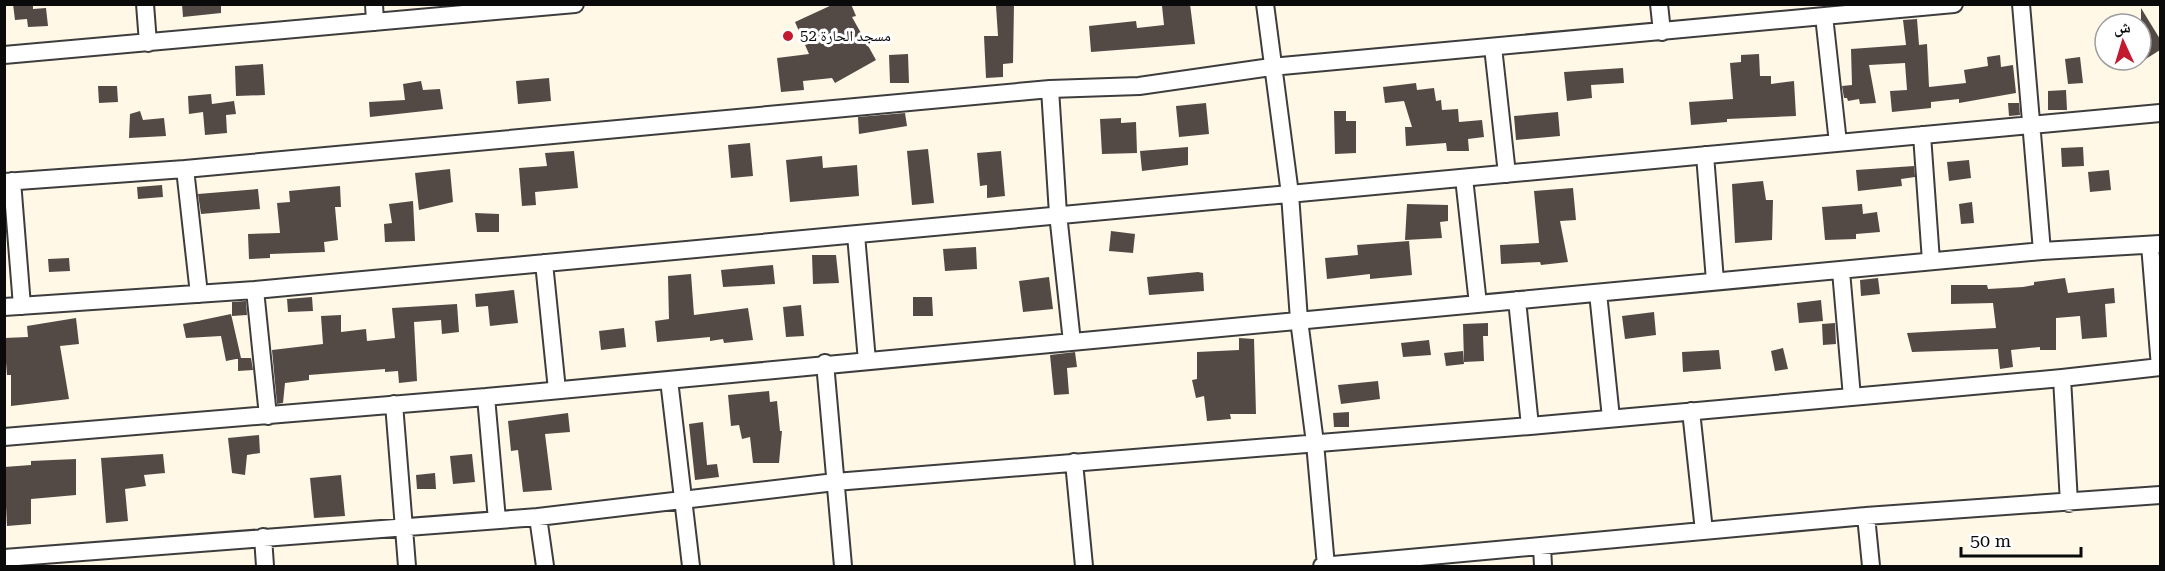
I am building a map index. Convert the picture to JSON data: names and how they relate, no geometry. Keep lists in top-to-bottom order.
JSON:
{
  "places": ["مسجد الحارة 52"],
  "scale_bar": "50 m",
  "north": "top"
}
